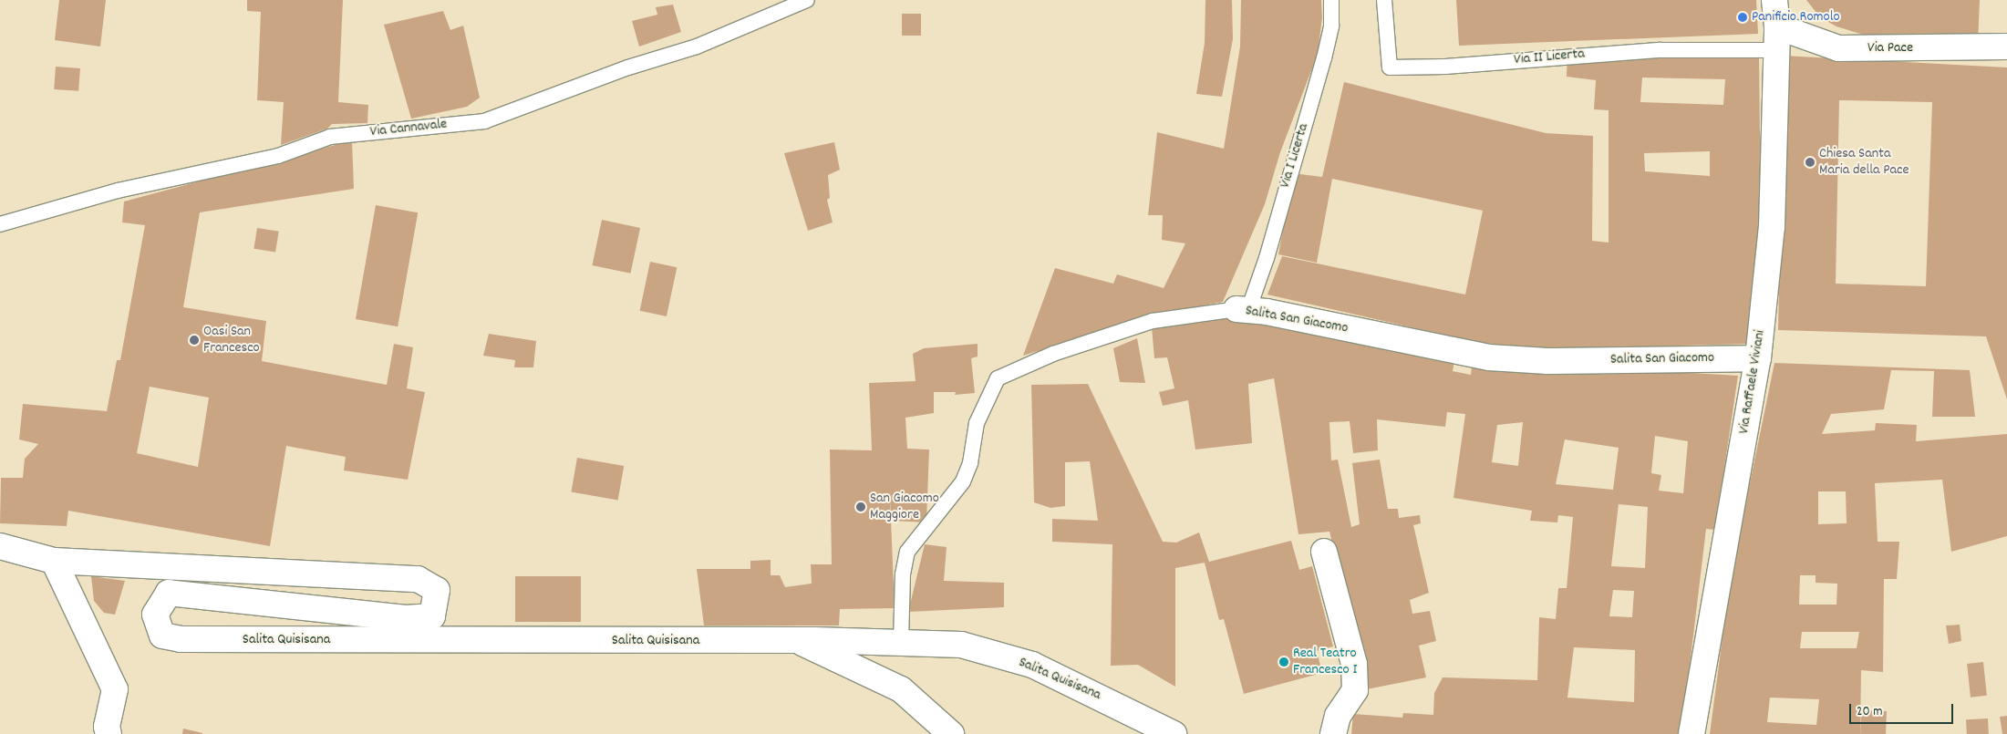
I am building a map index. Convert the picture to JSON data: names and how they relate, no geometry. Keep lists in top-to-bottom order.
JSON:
{
  "streets": {
    "street": [
      "Via Pace",
      "Salita San Giacomo",
      "Via Raffaele Viviani",
      "Salita Quisisana"
    ],
    "lane": ["Via II Licerta", "Via Cannavale", "Via I Licerta"]
  },
  "crossings": [
    ["Via Pace", "Via II Licerta"],
    ["Via Pace", "Via Raffaele Viviani"],
    ["Via II Licerta", "Via Raffaele Viviani"],
    ["Via I Licerta", "Salita San Giacomo"],
    ["Salita San Giacomo", "Via Raffaele Viviani"],
    ["Salita San Giacomo", "Salita Quisisana"]
  ],
  "places": [
    "Panificio Romolo",
    "Chiesa Santa Maria della Pace",
    "Oasi San Francesco",
    "San Giacomo Maggiore",
    "Real Teatro Francesco I"
  ],
  "scale_bar": "20 m"
}
